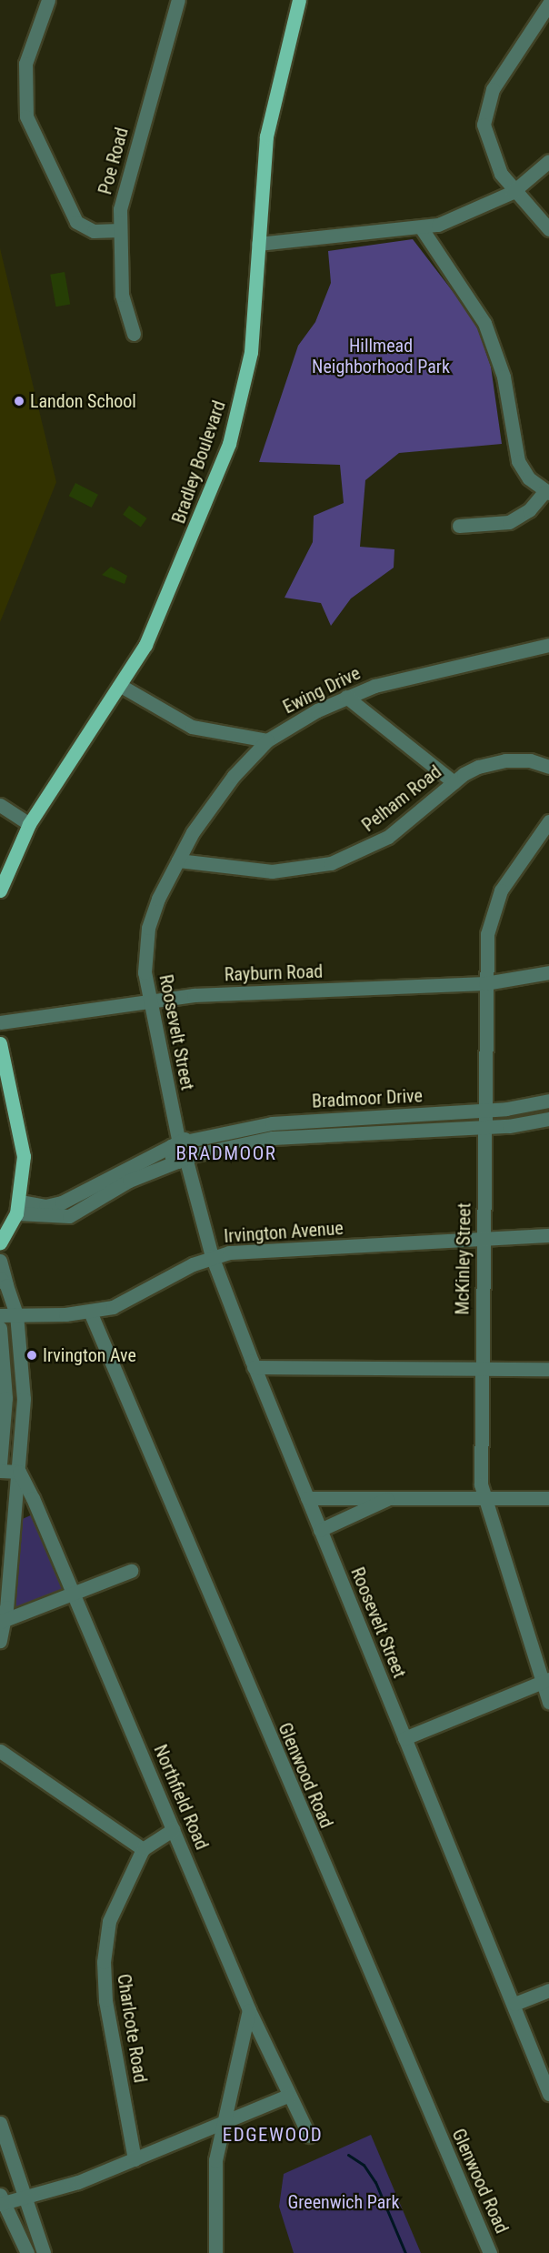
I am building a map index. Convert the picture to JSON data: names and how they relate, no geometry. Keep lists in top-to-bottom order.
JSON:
{
  "streets": {
    "main road": ["Bradley Boulevard"],
    "street": [
      "Poe Road",
      "Ewing Drive",
      "Pelham Road",
      "Rayburn Road",
      "Roosevelt Street",
      "Bradmoor Drive",
      "Irvington Avenue",
      "McKinley Street",
      "Glenwood Road",
      "Northfield Road",
      "Charlcote Road"
    ]
  },
  "crossings": [
    ["Ewing Drive", "Roosevelt Street"],
    ["Pelham Road", "Roosevelt Street"],
    ["Rayburn Road", "Roosevelt Street"],
    ["Rayburn Road", "McKinley Street"],
    ["Roosevelt Street", "Bradmoor Drive"],
    ["Roosevelt Street", "Irvington Avenue"],
    ["Bradmoor Drive", "McKinley Street"],
    ["Irvington Avenue", "McKinley Street"],
    ["Irvington Avenue", "Glenwood Road"]
  ],
  "districts": ["BRADMOOR", "EDGEWOOD"],
  "parks": ["Hillmead Neighborhood Park", "Greenwich Park"],
  "places": ["Landon School", "Irvington Ave"]
}
